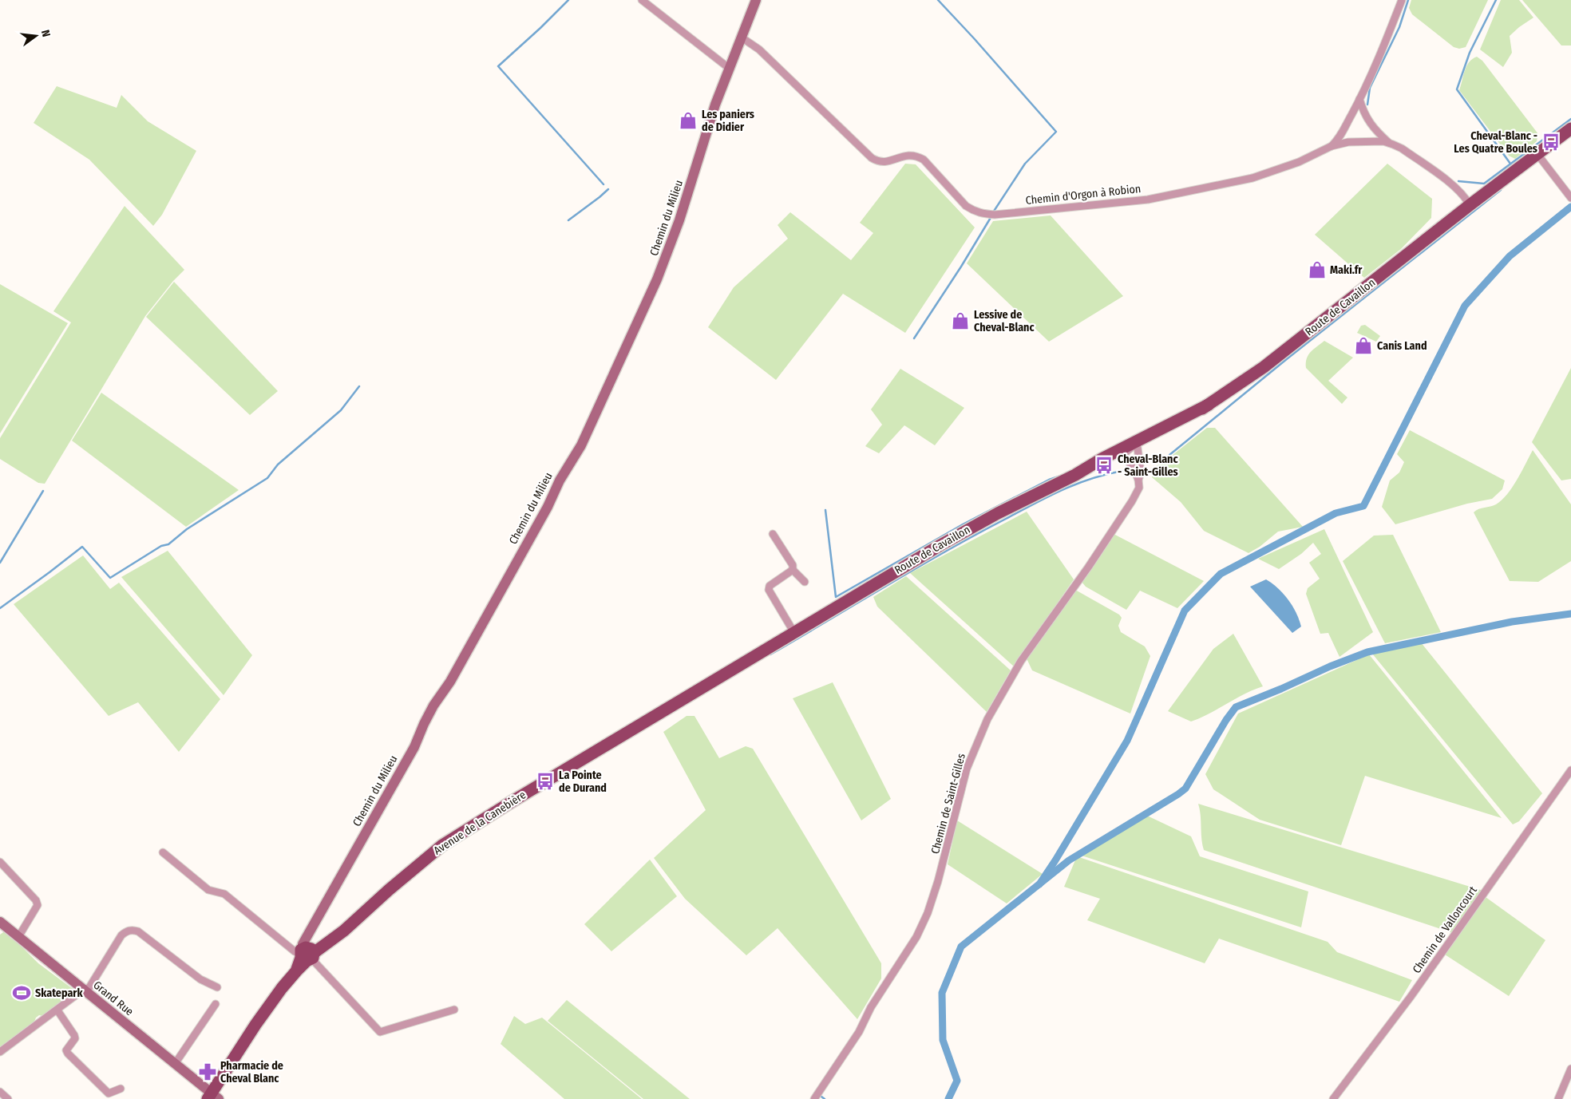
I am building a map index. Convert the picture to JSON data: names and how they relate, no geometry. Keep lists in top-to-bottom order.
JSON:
{
  "streets": {
    "main road": ["Route de Cavaillon", "Avenue de la Canebière"],
    "street": [
      "Chemin d'Orgon à Robion",
      "Chemin du Milieu",
      "Chemin de Saint-Gilles",
      "Chemin de Valloncourt",
      "Grand Rue"
    ]
  },
  "crossings": [
    ["Chemin d'Orgon à Robion", "Chemin du Milieu"],
    ["Chemin d'Orgon à Robion", "Route de Cavaillon"],
    ["Chemin du Milieu", "Avenue de la Canebière"],
    ["Route de Cavaillon", "Chemin de Saint-Gilles"],
    ["Route de Cavaillon", "Avenue de la Canebière"]
  ],
  "places": {
    "shop": [
      "Les paniers de Didier",
      "Maki.fr",
      "Lessive de Cheval-Blanc",
      "Canis Land"
    ],
    "bus stop": ["Cheval-Blanc - Les Quatre Boules", "Cheval-Blanc - Saint-Gilles", "La Pointe de Durand"],
    "sports": ["Skatepark"],
    "pharmacy": ["Pharmacie de Cheval Blanc"]
  },
  "north": "right"
}
